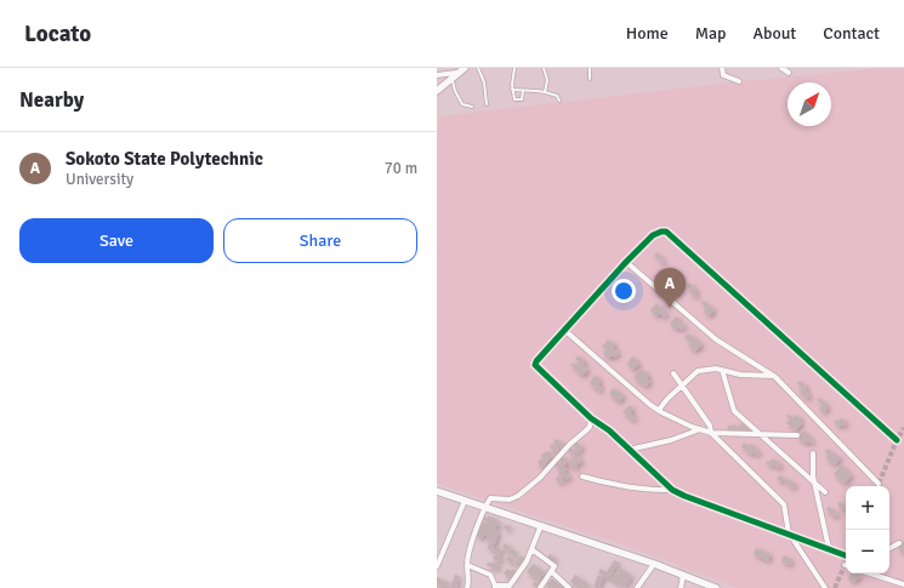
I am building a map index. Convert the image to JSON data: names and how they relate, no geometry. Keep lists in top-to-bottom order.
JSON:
{
  "north": "top right",
  "page": {
    "header": "Locato",
    "nav": [
      "Home",
      "Map",
      "About",
      "Contact"
    ],
    "heading": "Nearby",
    "list": [
      {
        "mark": "A",
        "name": "Sokoto State Polytechnic",
        "note": "University",
        "value": "70 m"
      }
    ],
    "buttons": ["Save", "Share"],
    "pins": "A",
    "map_buttons": ["+", "−"]
  }
}
